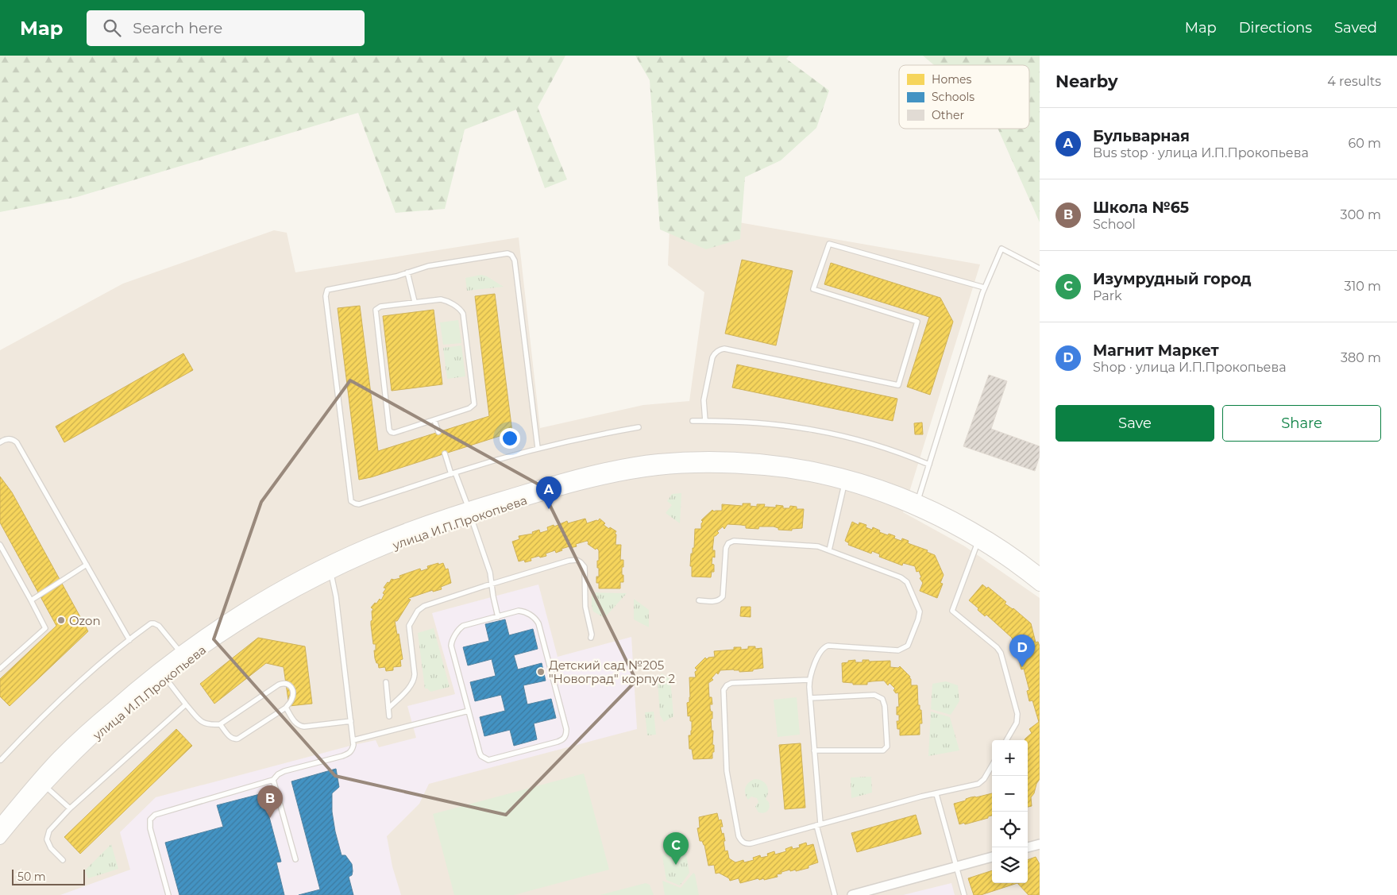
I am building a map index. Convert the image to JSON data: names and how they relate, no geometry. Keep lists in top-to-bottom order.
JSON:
{
  "streets": {
    "street": ["улица И.П.Прокопьева"]
  },
  "places": ["Ozon", "Детский сад №205 \"Новоград\" корпус 2"],
  "legend": ["Homes", "Schools", "Other"],
  "scale_bar": "50 m",
  "page": {
    "header": "Map",
    "search": "Search here",
    "nav": ["Map", "Directions", "Saved"],
    "heading": ["Nearby", "4 results"],
    "list": [
      {
        "mark": "A",
        "name": "Бульварная",
        "note": "Bus stop · улица И.П.Прокопьева",
        "value": "60 m"
      },
      {
        "mark": "B",
        "name": "Школа №65",
        "note": "School",
        "value": "300 m"
      },
      {
        "mark": "C",
        "name": "Изумрудный город",
        "note": "Park",
        "value": "310 m"
      },
      {
        "mark": "D",
        "name": "Магнит Маркет",
        "note": "Shop · улица И.П.Прокопьева",
        "value": "380 m"
      }
    ],
    "buttons": ["Save", "Share"],
    "pins": [
      "A",
      "D",
      "B",
      "C"
    ],
    "map_buttons": ["+", "−"],
    "scale": "50 m"
  }
}
